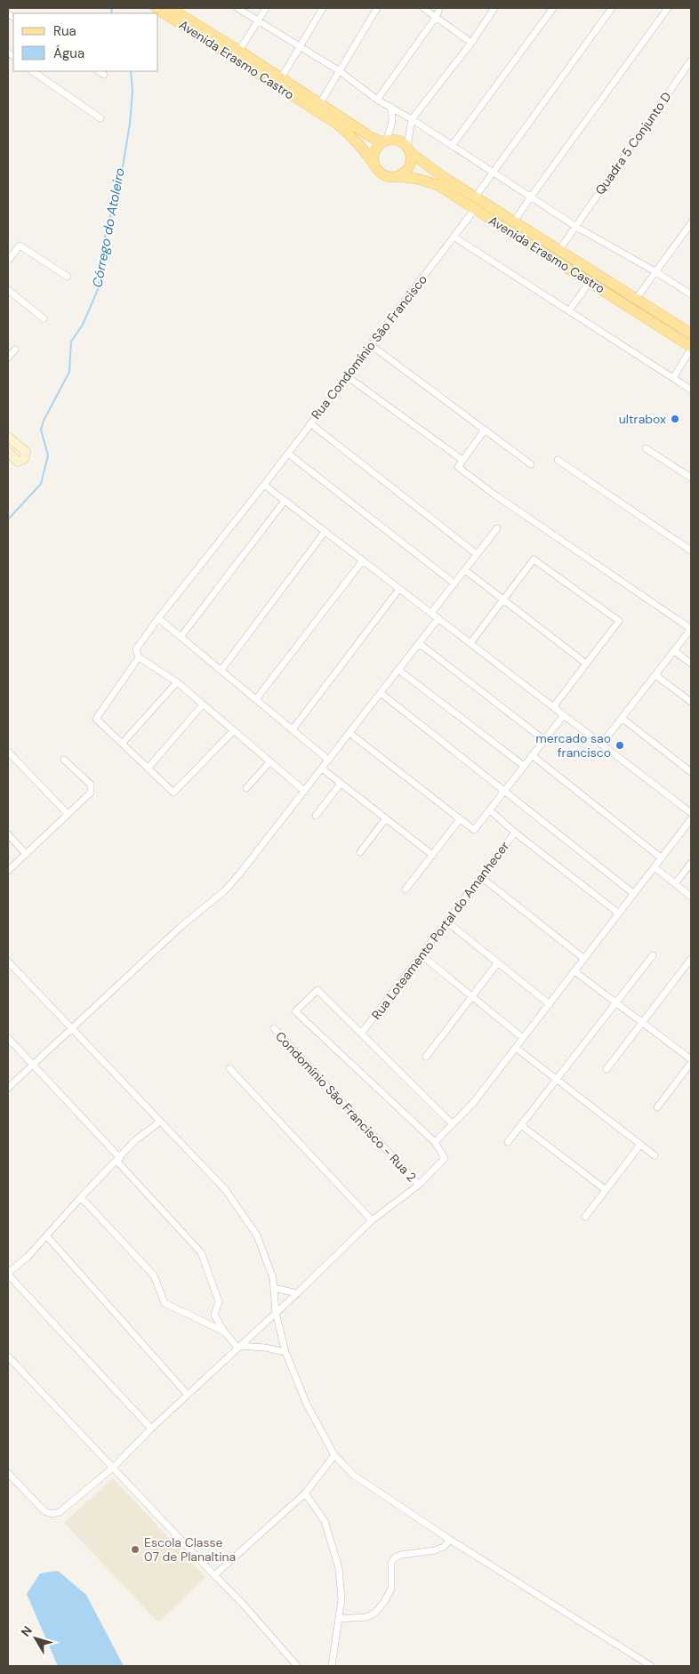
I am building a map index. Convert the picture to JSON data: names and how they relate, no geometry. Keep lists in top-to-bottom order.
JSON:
{
  "streets": {
    "main road": ["Avenida Erasmo Castro"],
    "street": [
      "Quadra 5 Conjunto D",
      "Rua Condomínio São Francisco",
      "Rua Loteamento Portal do Amanhecer",
      "Condomínio São Francisco - Rua 2"
    ]
  },
  "crossings": [
    ["Avenida Erasmo Castro", "Quadra 5 Conjunto D"],
    ["Avenida Erasmo Castro", "Rua Condomínio São Francisco"]
  ],
  "water": ["Córrego do Atoleiro"],
  "places": ["ultrabox", "mercado sao francisco", "Escola Classe 07 de Planaltina"],
  "legend": ["Rua", "Água"],
  "north": "top left"
}
